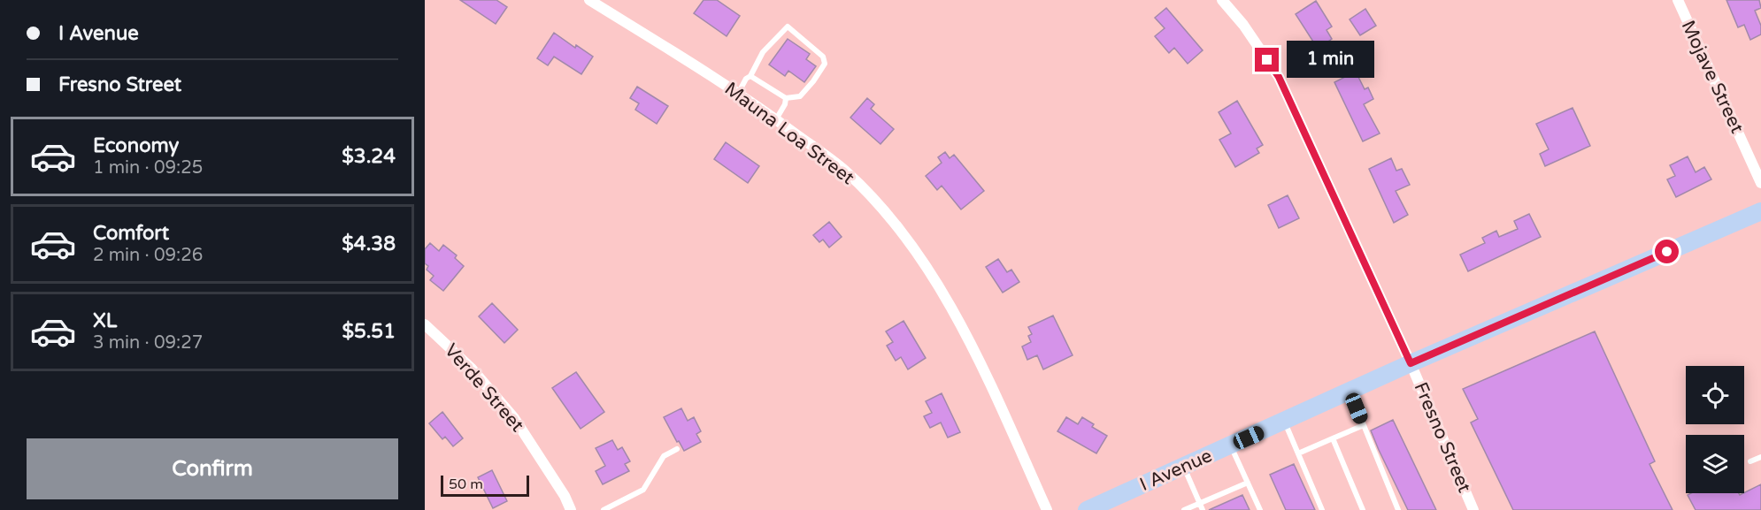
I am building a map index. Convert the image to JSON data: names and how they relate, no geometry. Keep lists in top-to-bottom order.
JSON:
{
  "streets": {
    "main road": ["I Avenue"],
    "street": [
      "Mojave Street",
      "Mauna Loa Street",
      "Verde Street",
      "Fresno Street"
    ]
  },
  "crossings": [
    ["Fresno Street", "I Avenue"]
  ],
  "scale_bar": "50 m",
  "page": {
    "banner": ["I Avenue", "Fresno Street"],
    "bubble": "1 min",
    "list": [
      {
        "name": "Economy",
        "note": "1 min · 09:25",
        "value": "$3.24"
      },
      {
        "name": "Comfort",
        "note": "2 min · 09:26",
        "value": "$4.38"
      },
      {
        "name": "XL",
        "note": "3 min · 09:27",
        "value": "$5.51"
      }
    ],
    "buttons": "Confirm",
    "scale": "50 m"
  }
}
